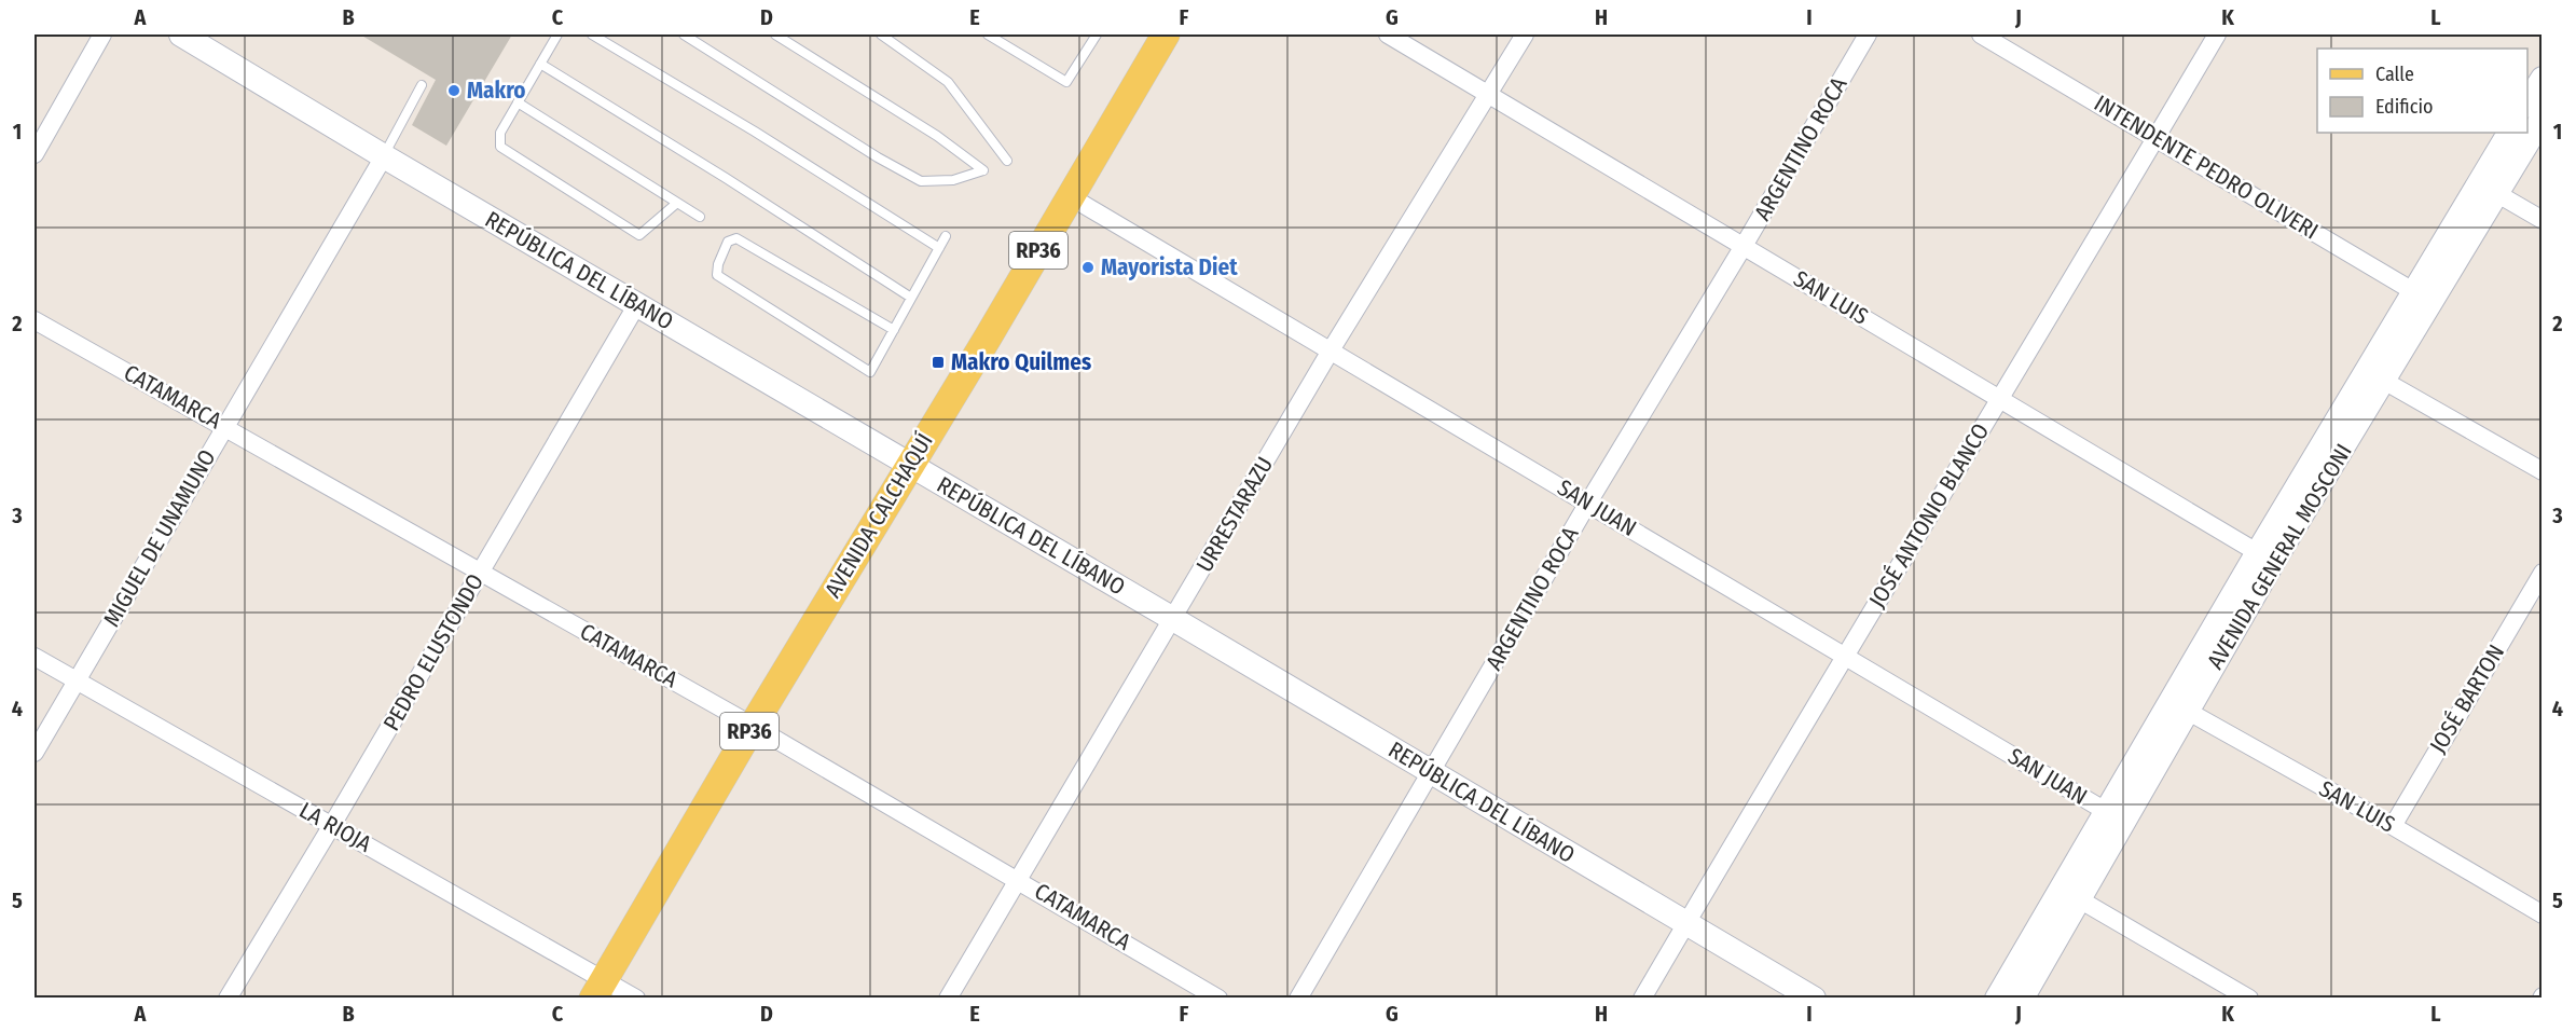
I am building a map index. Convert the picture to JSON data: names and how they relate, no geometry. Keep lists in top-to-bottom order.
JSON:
{
  "streets": {
    "main road": ["RP36", "AVENIDA CALCHAQUÍ"],
    "street": [
      "ARGENTINO ROCA",
      "INTENDENTE PEDRO OLIVERI",
      "REPÚBLICA DEL LÍBANO",
      "SAN LUIS",
      "CATAMARCA",
      "SAN JUAN",
      "URRESTARAZU",
      "JOSÉ ANTONIO BLANCO",
      "MIGUEL DE UNAMUNO",
      "AVENIDA GENERAL MOSCONI",
      "PEDRO ELUSTONDO",
      "JOSÉ BARTON",
      "LA RIOJA"
    ]
  },
  "crossings": [
    ["ARGENTINO ROCA", "REPÚBLICA DEL LÍBANO"],
    ["ARGENTINO ROCA", "SAN LUIS"],
    ["ARGENTINO ROCA", "SAN JUAN"],
    ["INTENDENTE PEDRO OLIVERI", "JOSÉ ANTONIO BLANCO"],
    ["INTENDENTE PEDRO OLIVERI", "AVENIDA GENERAL MOSCONI"],
    ["REPÚBLICA DEL LÍBANO", "URRESTARAZU"],
    ["REPÚBLICA DEL LÍBANO", "AVENIDA CALCHAQUÍ"],
    ["REPÚBLICA DEL LÍBANO", "JOSÉ ANTONIO BLANCO"],
    ["REPÚBLICA DEL LÍBANO", "MIGUEL DE UNAMUNO"],
    ["REPÚBLICA DEL LÍBANO", "PEDRO ELUSTONDO"],
    ["SAN LUIS", "URRESTARAZU"],
    ["SAN LUIS", "JOSÉ ANTONIO BLANCO"],
    ["SAN LUIS", "AVENIDA GENERAL MOSCONI"],
    ["SAN LUIS", "JOSÉ BARTON"],
    ["CATAMARCA", "URRESTARAZU"],
    ["CATAMARCA", "AVENIDA CALCHAQUÍ"],
    ["CATAMARCA", "MIGUEL DE UNAMUNO"],
    ["CATAMARCA", "PEDRO ELUSTONDO"],
    ["SAN JUAN", "URRESTARAZU"],
    ["SAN JUAN", "AVENIDA CALCHAQUÍ"],
    ["SAN JUAN", "JOSÉ ANTONIO BLANCO"],
    ["SAN JUAN", "AVENIDA GENERAL MOSCONI"],
    ["AVENIDA CALCHAQUÍ", "LA RIOJA"],
    ["MIGUEL DE UNAMUNO", "LA RIOJA"],
    ["PEDRO ELUSTONDO", "LA RIOJA"]
  ],
  "places": {
    "other": ["Makro", "Mayorista Diet"],
    "transit": ["Makro Quilmes"]
  },
  "legend": ["Calle", "Edificio"],
  "grid": {
    "columns": [
      "A",
      "B",
      "C",
      "D",
      "E",
      "F",
      "G",
      "H",
      "I",
      "J",
      "K",
      "L"
    ],
    "rows": [
      "1",
      "2",
      "3",
      "4",
      "5"
    ]
  }
}
